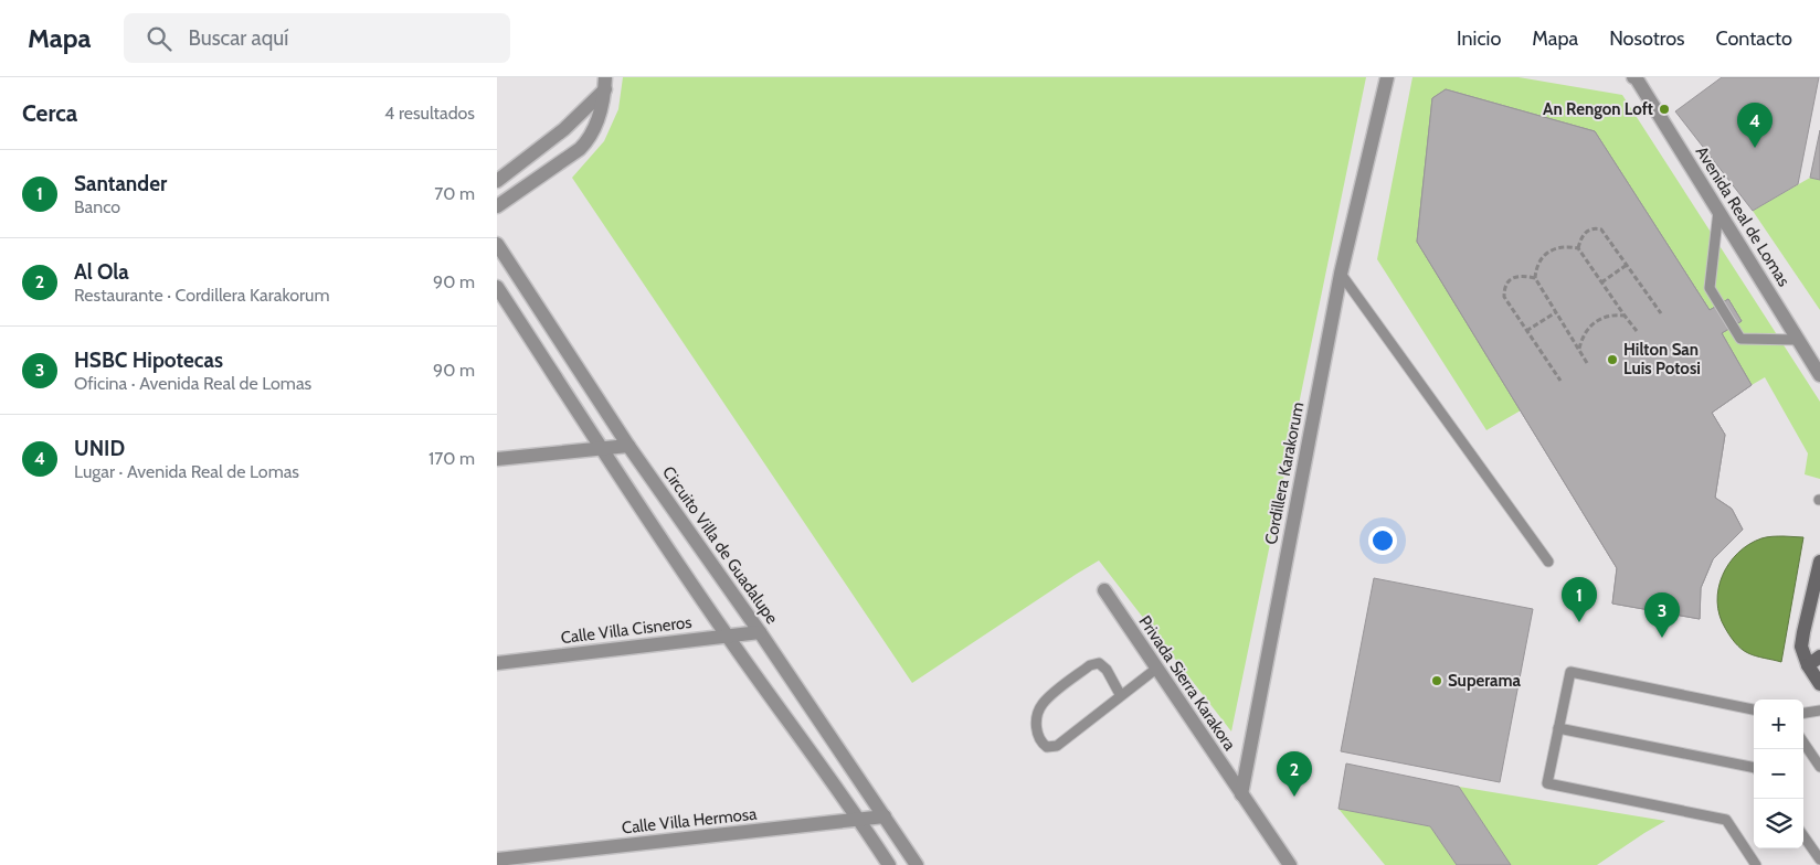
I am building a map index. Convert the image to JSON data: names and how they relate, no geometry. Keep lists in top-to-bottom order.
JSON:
{
  "streets": {
    "street": [
      "Avenida Real de Lomas",
      "Cordillera Karakorum",
      "Circuito Villa de Guadalupe",
      "Calle Villa Cisneros",
      "Privada Sierra Karakora",
      "Calle Villa Hermosa"
    ]
  },
  "crossings": [
    ["Cordillera Karakorum", "Privada Sierra Karakora"],
    ["Circuito Villa de Guadalupe", "Calle Villa Cisneros"],
    ["Circuito Villa de Guadalupe", "Calle Villa Hermosa"]
  ],
  "places": ["An Rengon Loft", "Hilton San Luis Potosi", "Superama"],
  "page": {
    "header": "Mapa",
    "search": "Buscar aquí",
    "nav": [
      "Inicio",
      "Mapa",
      "Nosotros",
      "Contacto"
    ],
    "heading": ["Cerca", "4 resultados"],
    "pins": [
      "4",
      "1",
      "3",
      "2"
    ],
    "list": [
      {
        "mark": "1",
        "name": "Santander",
        "note": "Banco",
        "value": "70 m"
      },
      {
        "mark": "2",
        "name": "Al Ola",
        "note": "Restaurante · Cordillera Karakorum",
        "value": "90 m"
      },
      {
        "mark": "3",
        "name": "HSBC Hipotecas",
        "note": "Oficina · Avenida Real de Lomas",
        "value": "90 m"
      },
      {
        "mark": "4",
        "name": "UNID",
        "note": "Lugar · Avenida Real de Lomas",
        "value": "170 m"
      }
    ],
    "map_buttons": ["+", "−"]
  }
}
